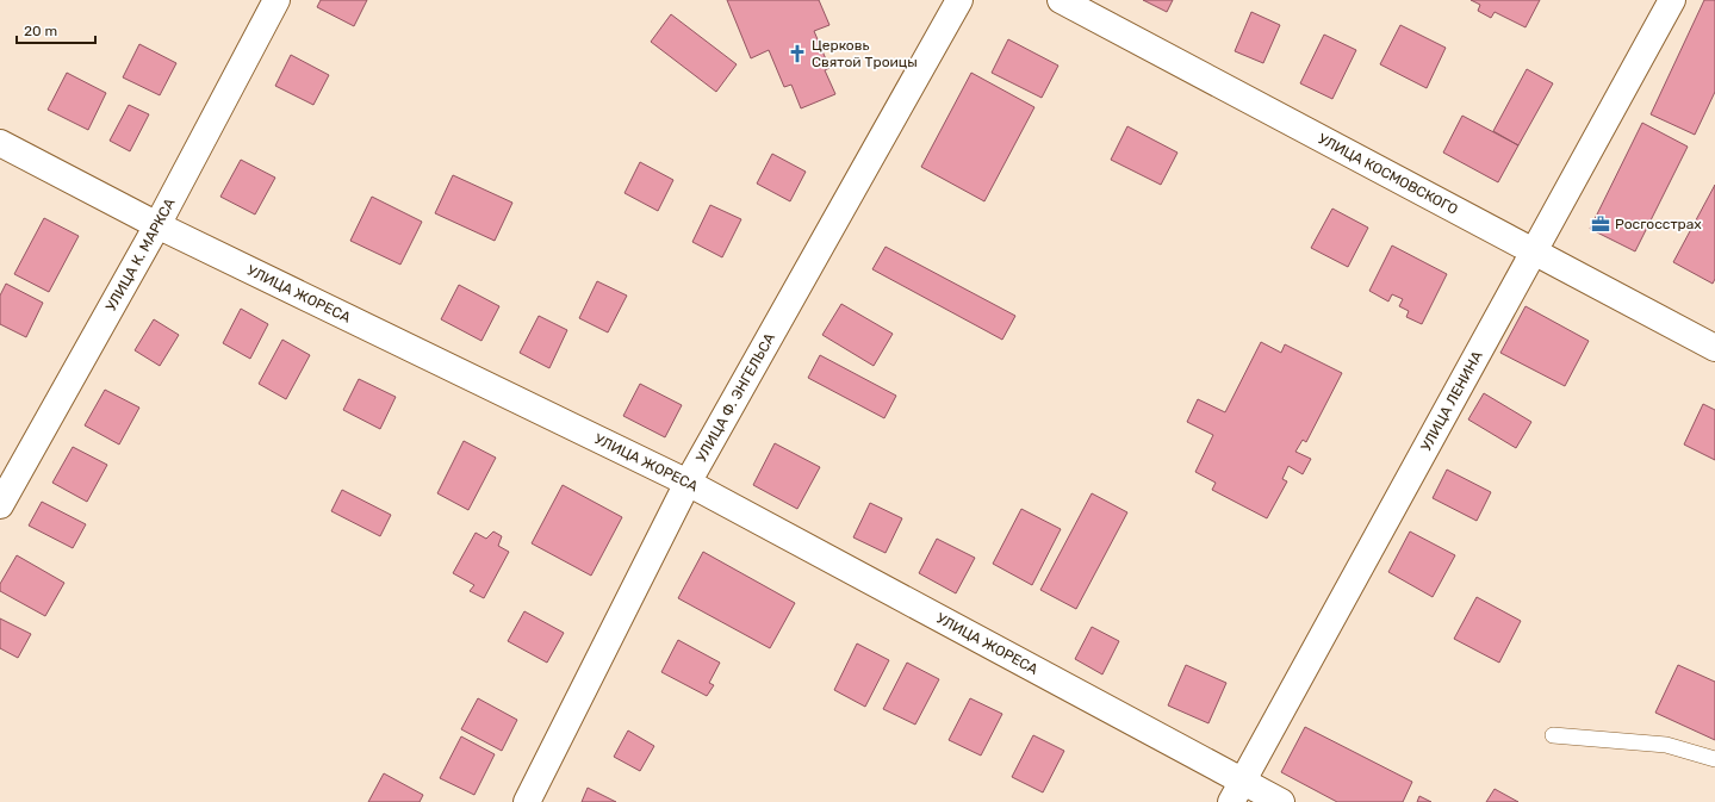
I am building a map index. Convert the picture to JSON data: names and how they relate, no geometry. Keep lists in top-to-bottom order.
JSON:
{
  "streets": {
    "street": [
      "УЛИЦА КОСМОВСКОГО",
      "УЛИЦА К. МАРКСА",
      "УЛИЦА ЖОРЕСА",
      "УЛИЦА Ф. ЭНГЕЛЬСА",
      "УЛИЦА ЛЕНИНА"
    ]
  },
  "crossings": [
    ["УЛИЦА КОСМОВСКОГО", "УЛИЦА ЛЕНИНА"],
    ["УЛИЦА К. МАРКСА", "УЛИЦА ЖОРЕСА"],
    ["УЛИЦА ЖОРЕСА", "УЛИЦА Ф. ЭНГЕЛЬСА"],
    ["УЛИЦА ЖОРЕСА", "УЛИЦА ЛЕНИНА"]
  ],
  "places": {
    "church": ["Церковь Святой Троицы"],
    "office": ["Росгосстрах"]
  },
  "scale_bar": "20 m"
}
